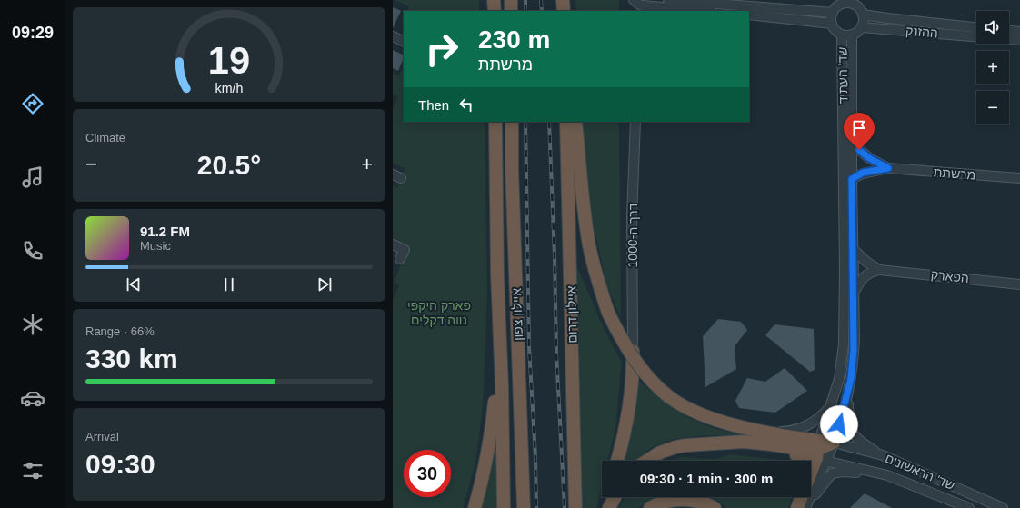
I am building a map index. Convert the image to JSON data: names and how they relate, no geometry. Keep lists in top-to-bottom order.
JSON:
{
  "streets": {
    "highway": ["איילון צפון", "איילון דרום"],
    "street": [
      "ההזנק",
      "שד' העתיד",
      "מרשתת",
      "דרך ה-1000",
      "הפארק",
      "שד' הראשונים"
    ]
  },
  "crossings": [
    ["ההזנק", "שד' העתיד"],
    ["שד' העתיד", "מרשתת"],
    ["שד' העתיד", "הפארק"],
    ["שד' העתיד", "שד' הראשונים"]
  ],
  "parks": ["פארק היקפי נווה דקלים"],
  "page": {
    "tabs": "09:29",
    "map_buttons": ["+", "−"],
    "turn": ["230 m", "מרשתת"],
    "then": "Then",
    "tile": [
      "Climate",
      ["Range · 66%", "330 km"],
      ["Arrival", "09:30"]
    ],
    "heat": ["−", "20.5°", "+"],
    "song": ["91.2 FM", "Music"],
    "limit": "30",
    "trip": "09:30 · 1 min · 300 m",
    "gauge": ["19", "km/h"]
  }
}
